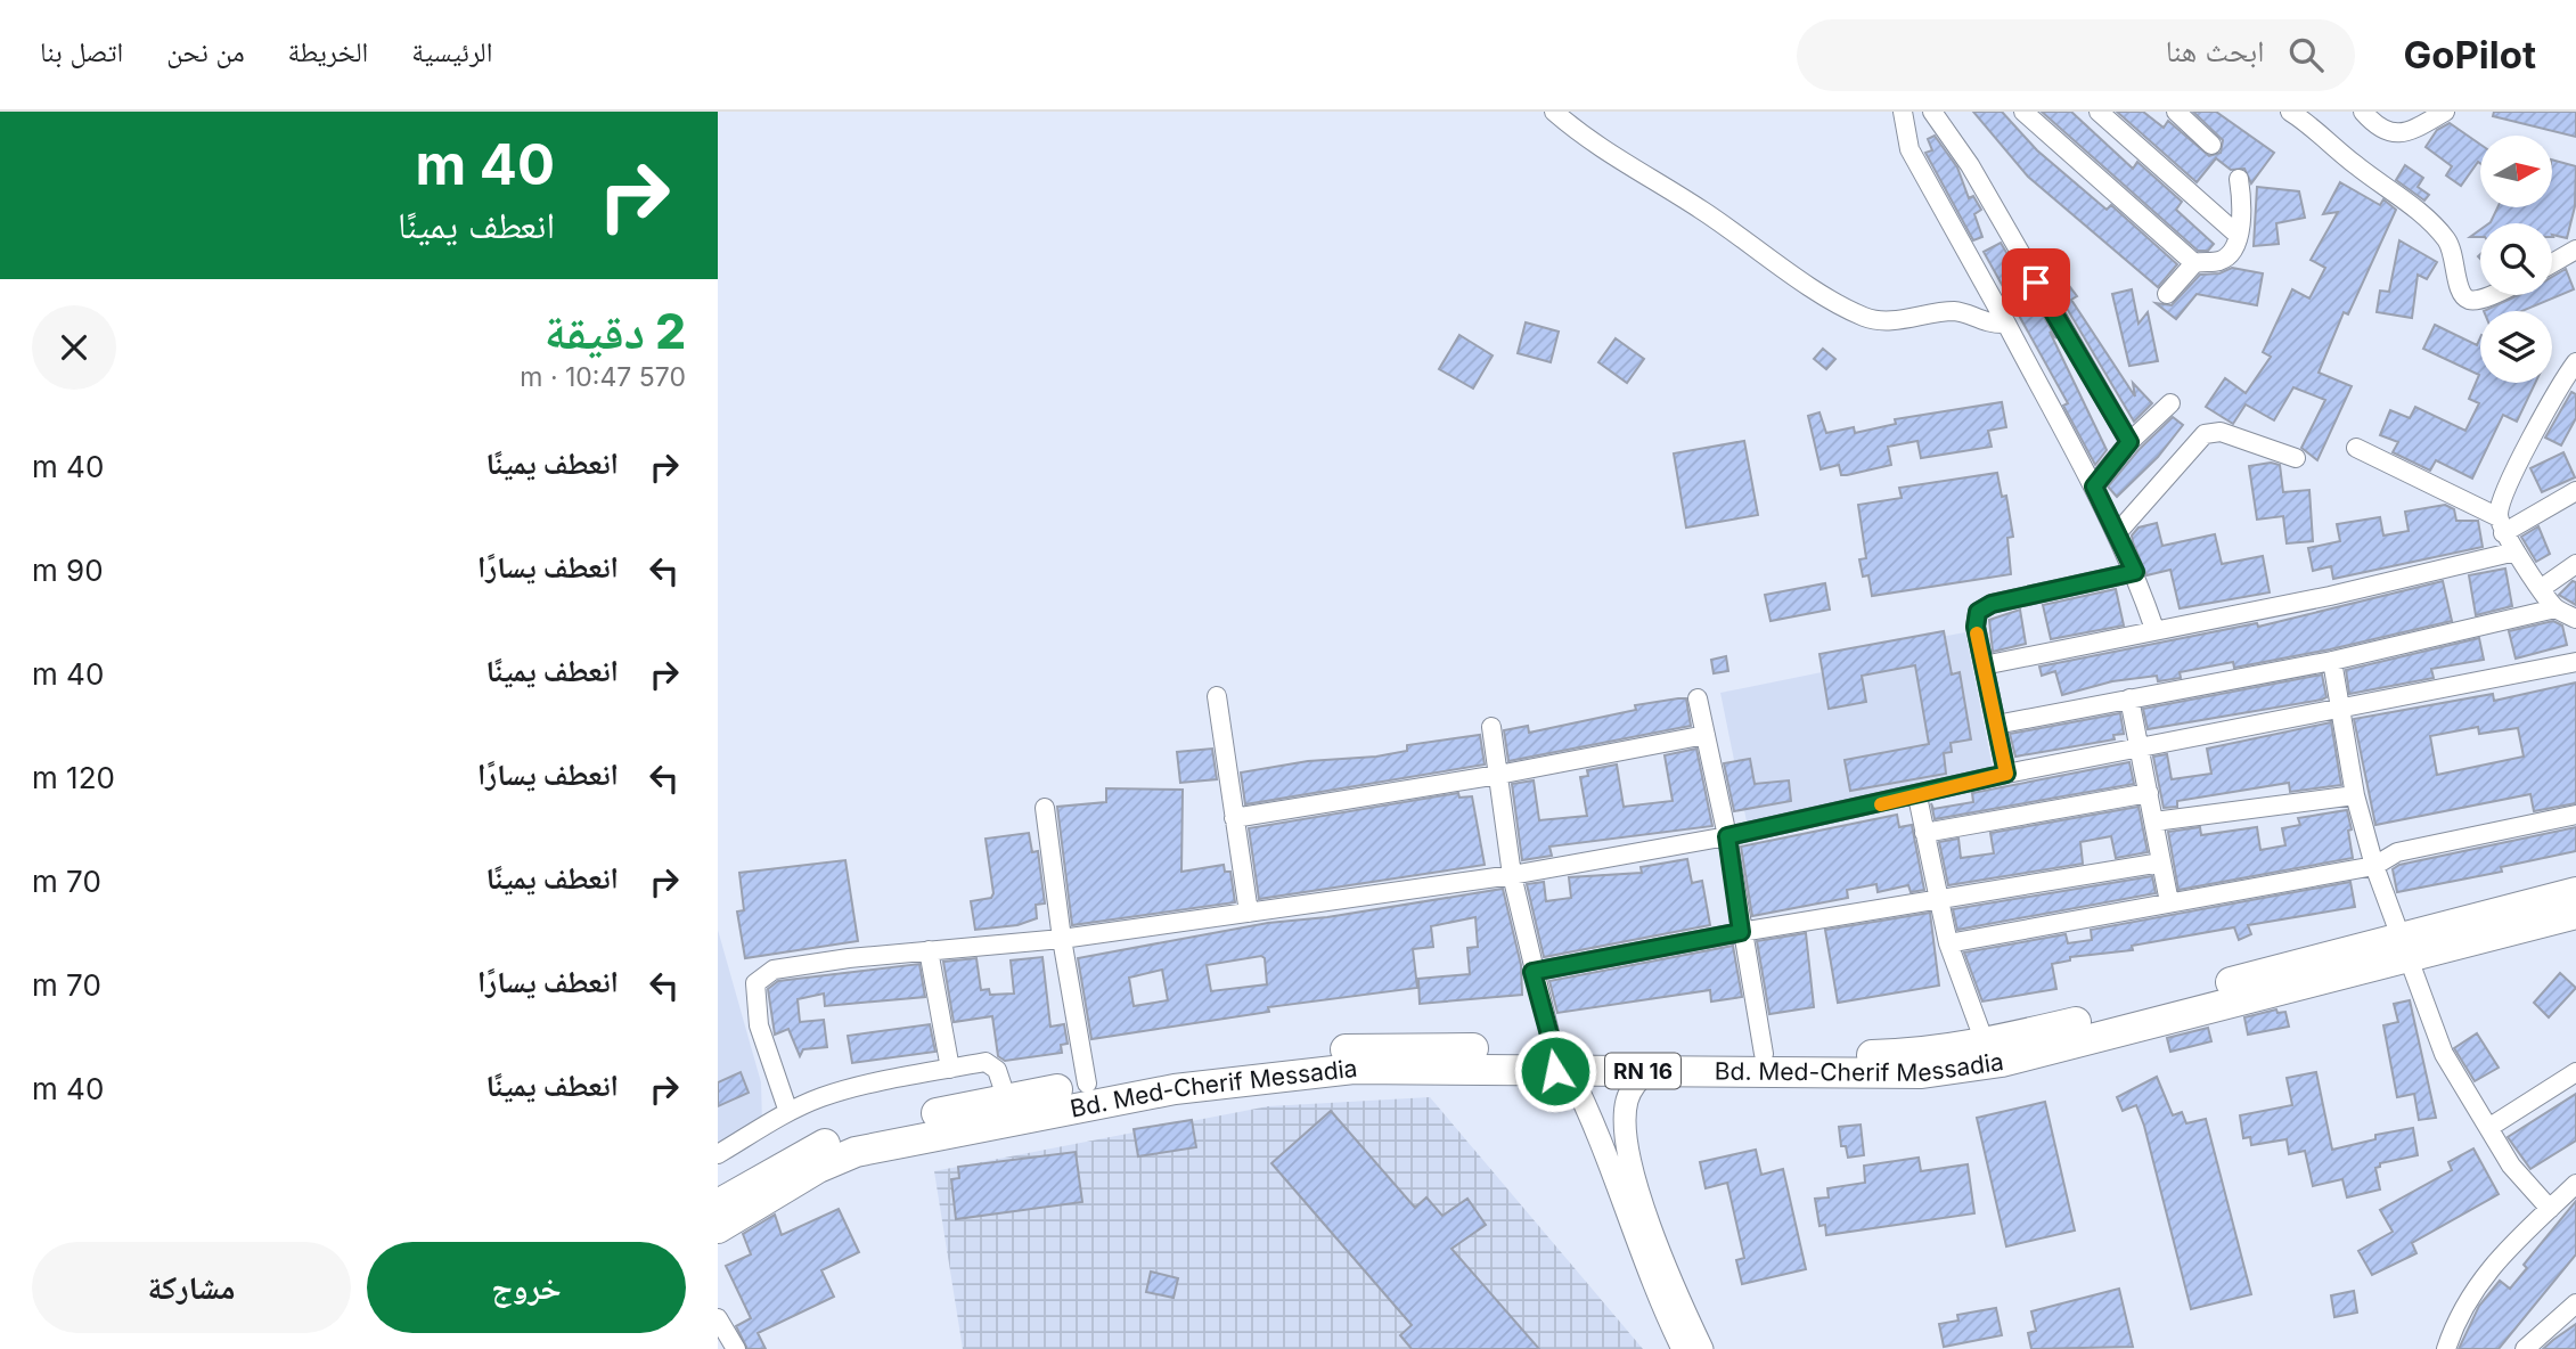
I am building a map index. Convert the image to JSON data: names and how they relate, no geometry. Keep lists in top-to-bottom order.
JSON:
{
  "streets": {
    "highway": ["Bd. Med-Cherif Messadia", "RN 16"]
  },
  "north": "right",
  "page": {
    "header": "GoPilot",
    "search": "ابحث هنا",
    "nav": [
      "الرئيسية",
      "الخريطة",
      "من نحن",
      "اتصل بنا"
    ],
    "turn": ["40 m", "انعطف يمينًا"],
    "heading": ["2 دقيقة", "570 m · 10:47"],
    "list": [
      {
        "name": "انعطف يمينًا",
        "value": "40 m"
      },
      {
        "name": "انعطف يسارًا",
        "value": "90 m"
      },
      {
        "name": "انعطف يمينًا",
        "value": "40 m"
      },
      {
        "name": "انعطف يسارًا",
        "value": "120 m"
      },
      {
        "name": "انعطف يمينًا",
        "value": "70 m"
      },
      {
        "name": "انعطف يسارًا",
        "value": "70 m"
      },
      {
        "name": "انعطف يمينًا",
        "value": "40 m"
      }
    ],
    "buttons": ["خروج", "مشاركة"]
  }
}
